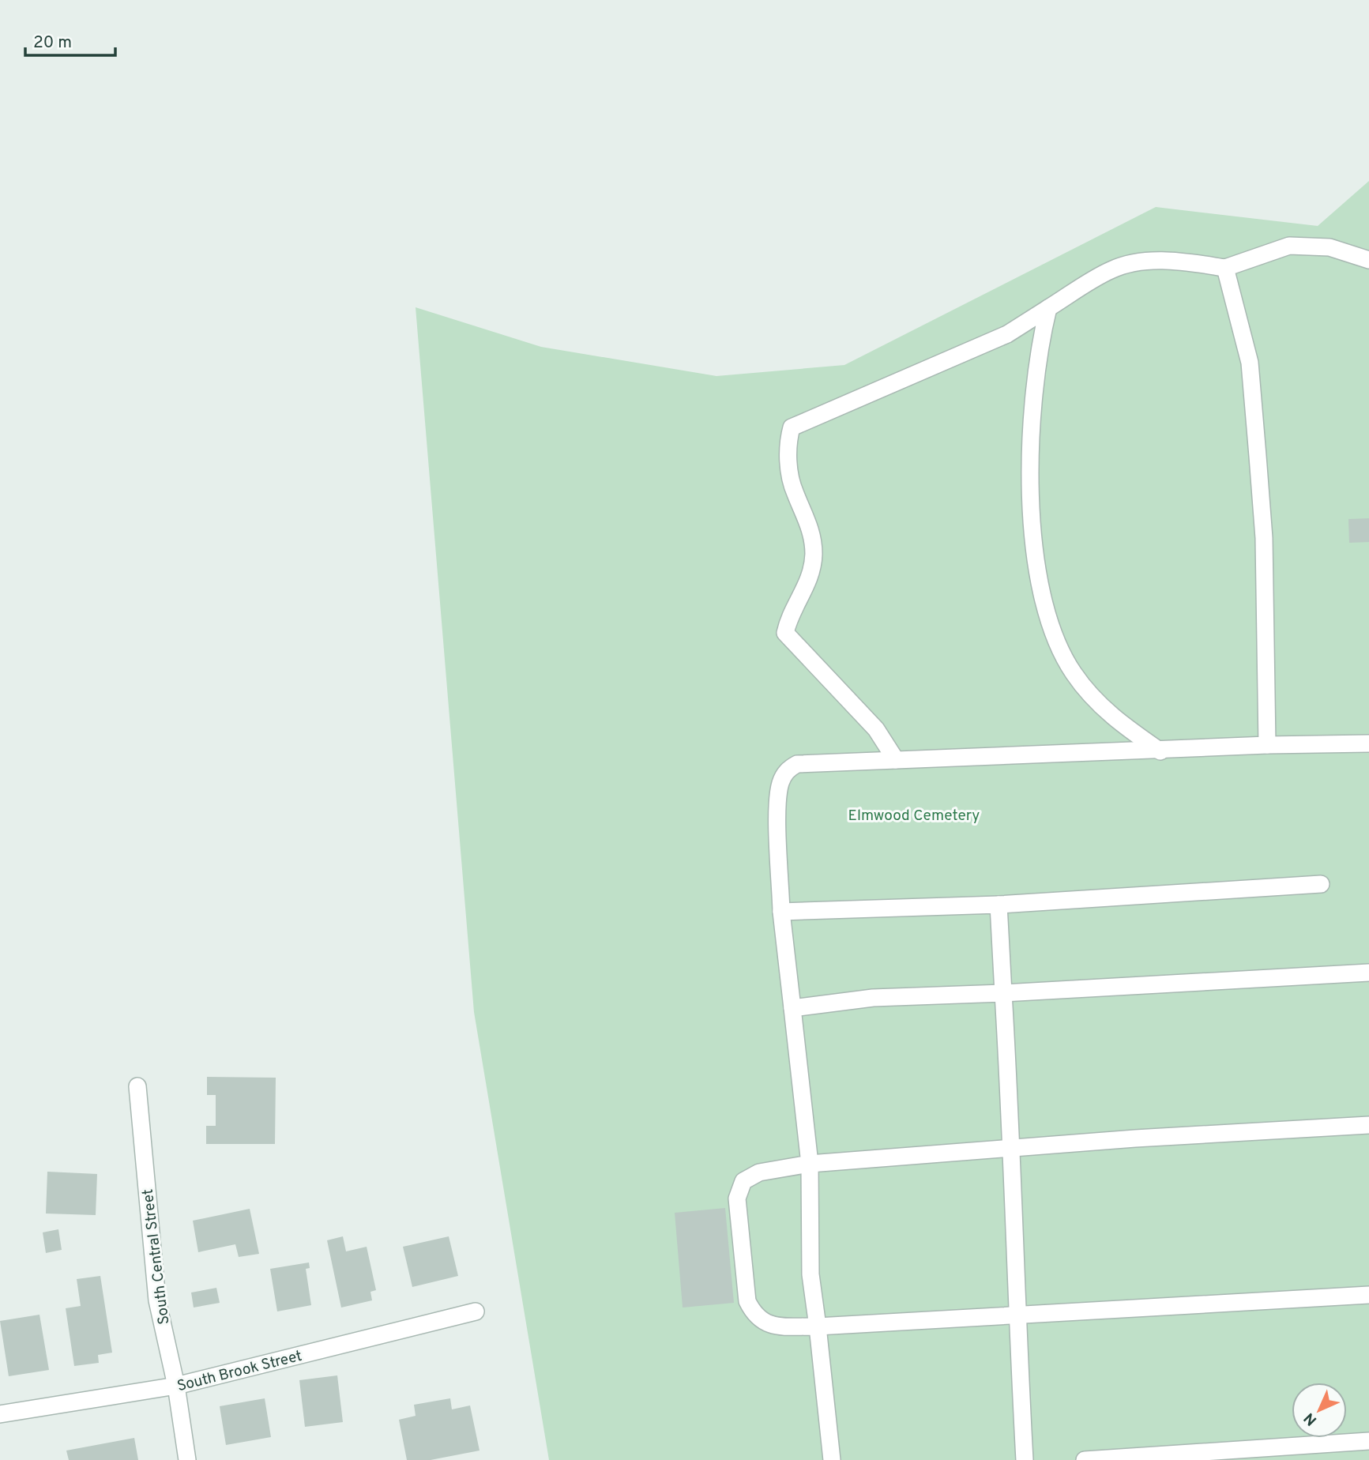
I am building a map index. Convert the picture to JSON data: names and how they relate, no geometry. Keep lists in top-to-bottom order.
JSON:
{
  "streets": {
    "street": ["South Central Street", "South Brook Street"]
  },
  "crossings": [
    ["South Central Street", "South Brook Street"]
  ],
  "parks": ["Elmwood Cemetery"],
  "scale_bar": "20 m",
  "north": "bottom left"
}
